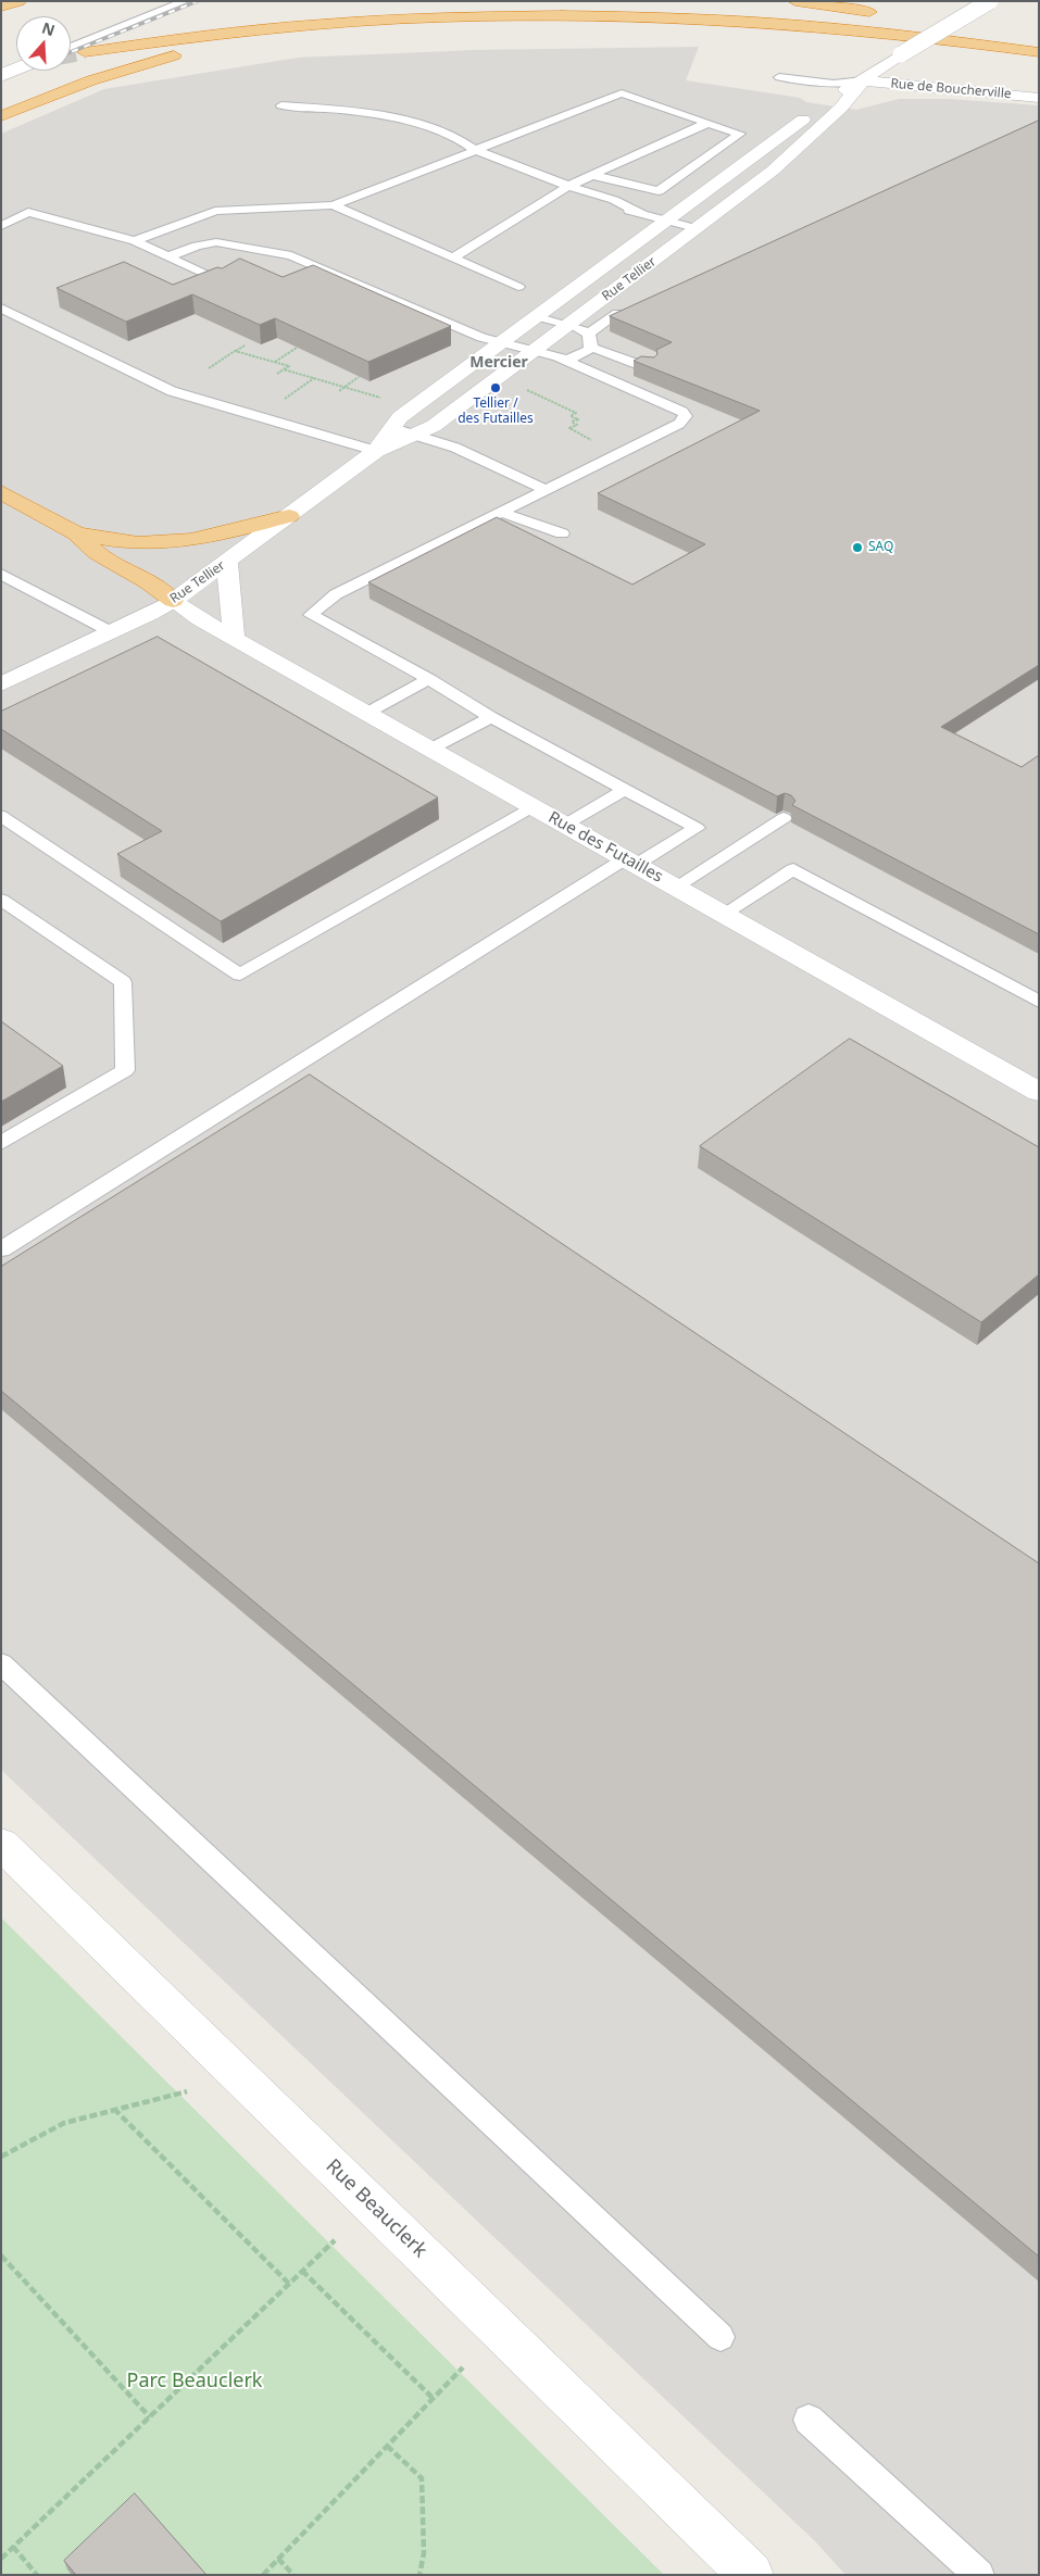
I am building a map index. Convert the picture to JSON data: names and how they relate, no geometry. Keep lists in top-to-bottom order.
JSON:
{
  "streets": {
    "street": [
      "Rue de Boucherville",
      "Rue Tellier",
      "Rue des Futailles",
      "Rue Beauclerk"
    ]
  },
  "crossings": [
    ["Rue de Boucherville", "Rue Tellier"],
    ["Rue Tellier", "Rue des Futailles"]
  ],
  "districts": ["Mercier"],
  "parks": ["Parc Beauclerk"],
  "places": ["Tellier / des Futailles", "SAQ"],
  "north": "top"
}
